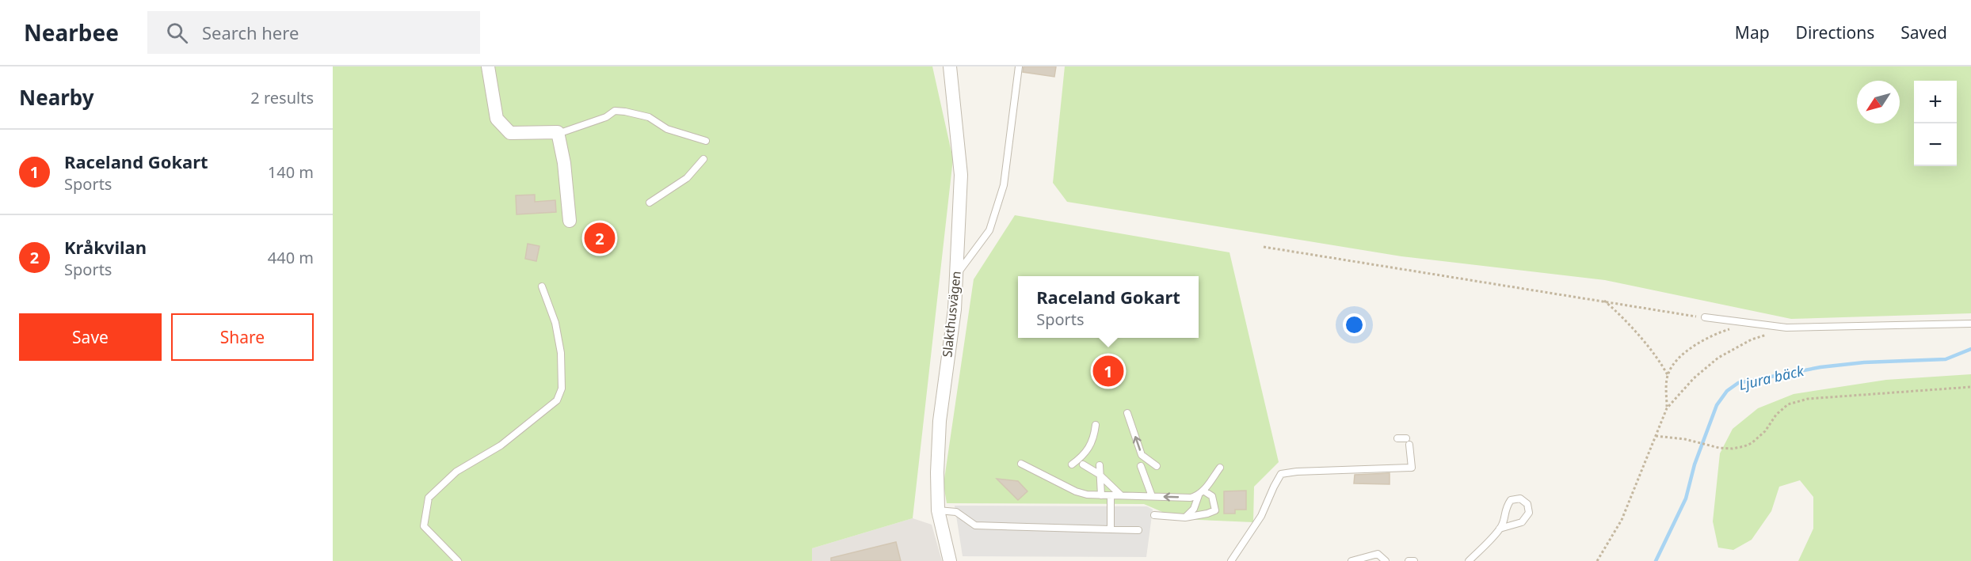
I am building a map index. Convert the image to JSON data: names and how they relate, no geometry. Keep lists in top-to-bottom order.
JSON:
{
  "streets": {
    "street": ["Slakthusvägen"]
  },
  "water": ["Ljura bäck"],
  "north": "bottom left",
  "page": {
    "header": "Nearbee",
    "search": "Search here",
    "nav": ["Map", "Directions", "Saved"],
    "heading": ["Nearby", "2 results"],
    "map_buttons": ["+", "−"],
    "list": [
      {
        "mark": "1",
        "name": "Raceland Gokart",
        "note": "Sports",
        "value": "140 m"
      },
      {
        "mark": "2",
        "name": "Kråkvilan",
        "note": "Sports",
        "value": "440 m"
      }
    ],
    "pins": ["2", "1"],
    "popup": ["Raceland Gokart", "Sports"],
    "buttons": ["Save", "Share"]
  }
}
